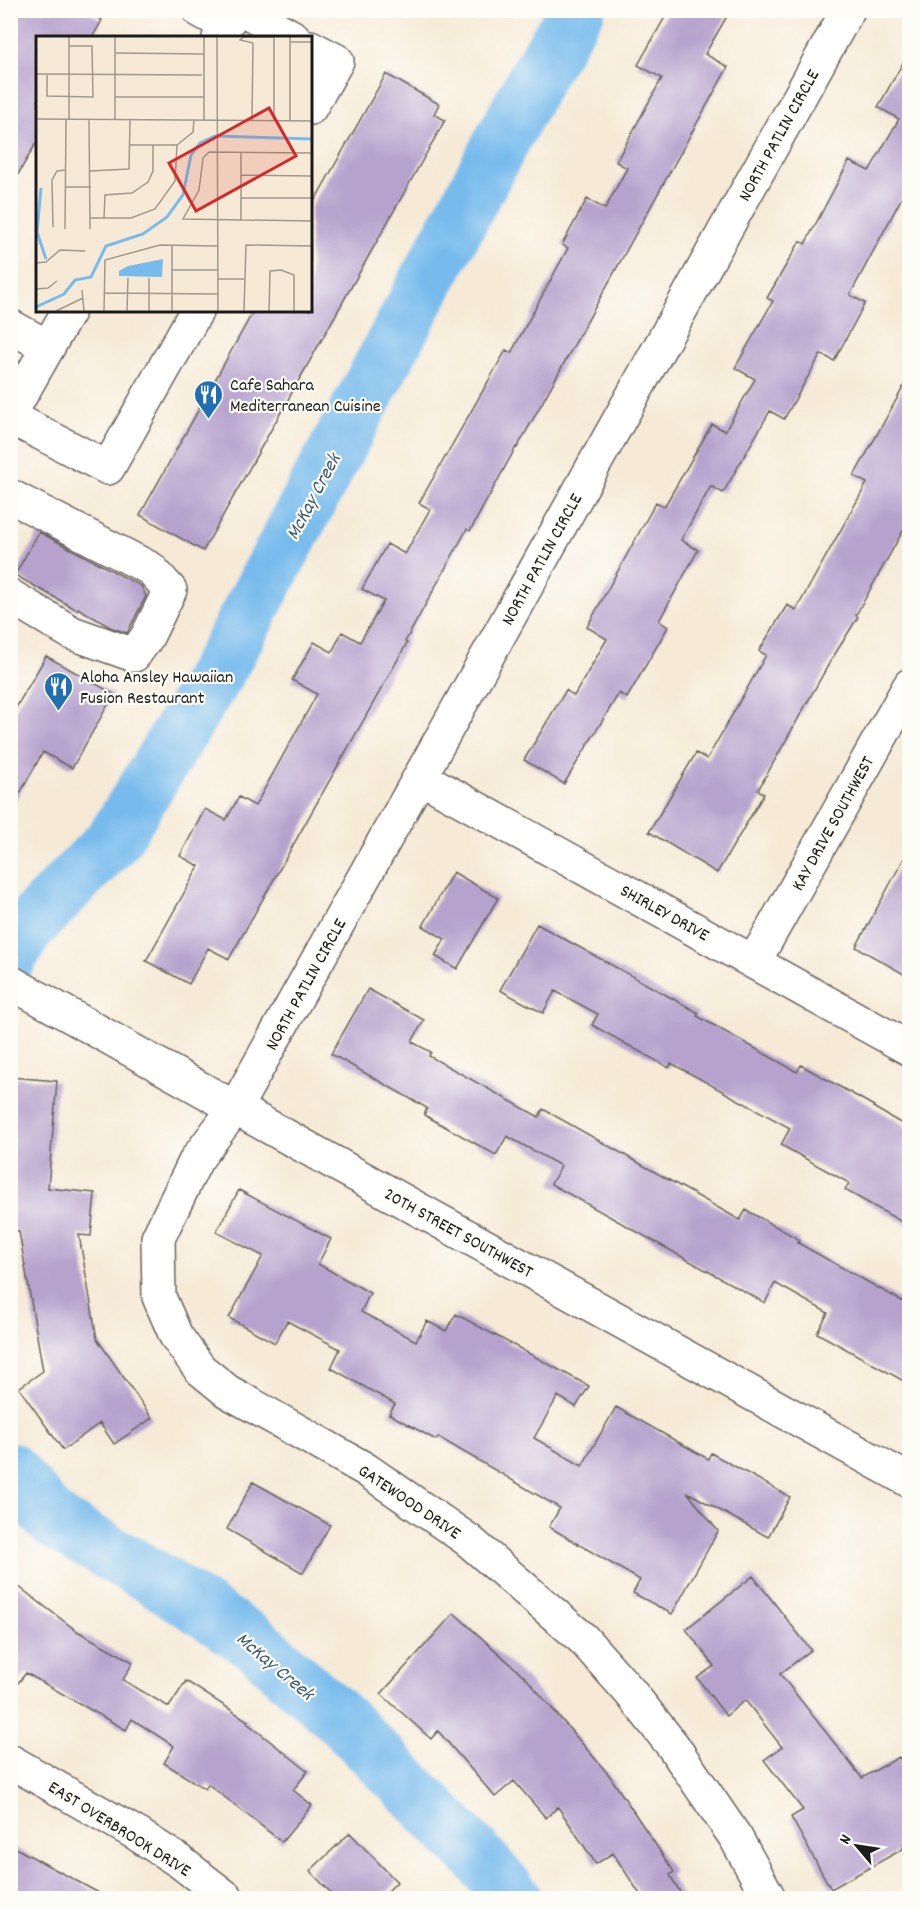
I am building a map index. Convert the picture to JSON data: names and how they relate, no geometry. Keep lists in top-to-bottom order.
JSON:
{
  "streets": {
    "street": [
      "NORTH PATLIN CIRCLE",
      "KAY DRIVE SOUTHWEST",
      "SHIRLEY DRIVE",
      "20TH STREET SOUTHWEST",
      "GATEWOOD DRIVE",
      "EAST OVERBROOK DRIVE"
    ]
  },
  "crossings": [
    ["NORTH PATLIN CIRCLE", "SHIRLEY DRIVE"],
    ["NORTH PATLIN CIRCLE", "20TH STREET SOUTHWEST"],
    ["NORTH PATLIN CIRCLE", "GATEWOOD DRIVE"],
    ["KAY DRIVE SOUTHWEST", "SHIRLEY DRIVE"],
    ["20TH STREET SOUTHWEST", "GATEWOOD DRIVE"]
  ],
  "water": ["McKay Creek"],
  "places": {
    "restaurant": ["Cafe Sahara Mediterranean Cuisine", "Aloha Ansley Hawaiian Fusion Restaurant"]
  },
  "north": "top left"
}
